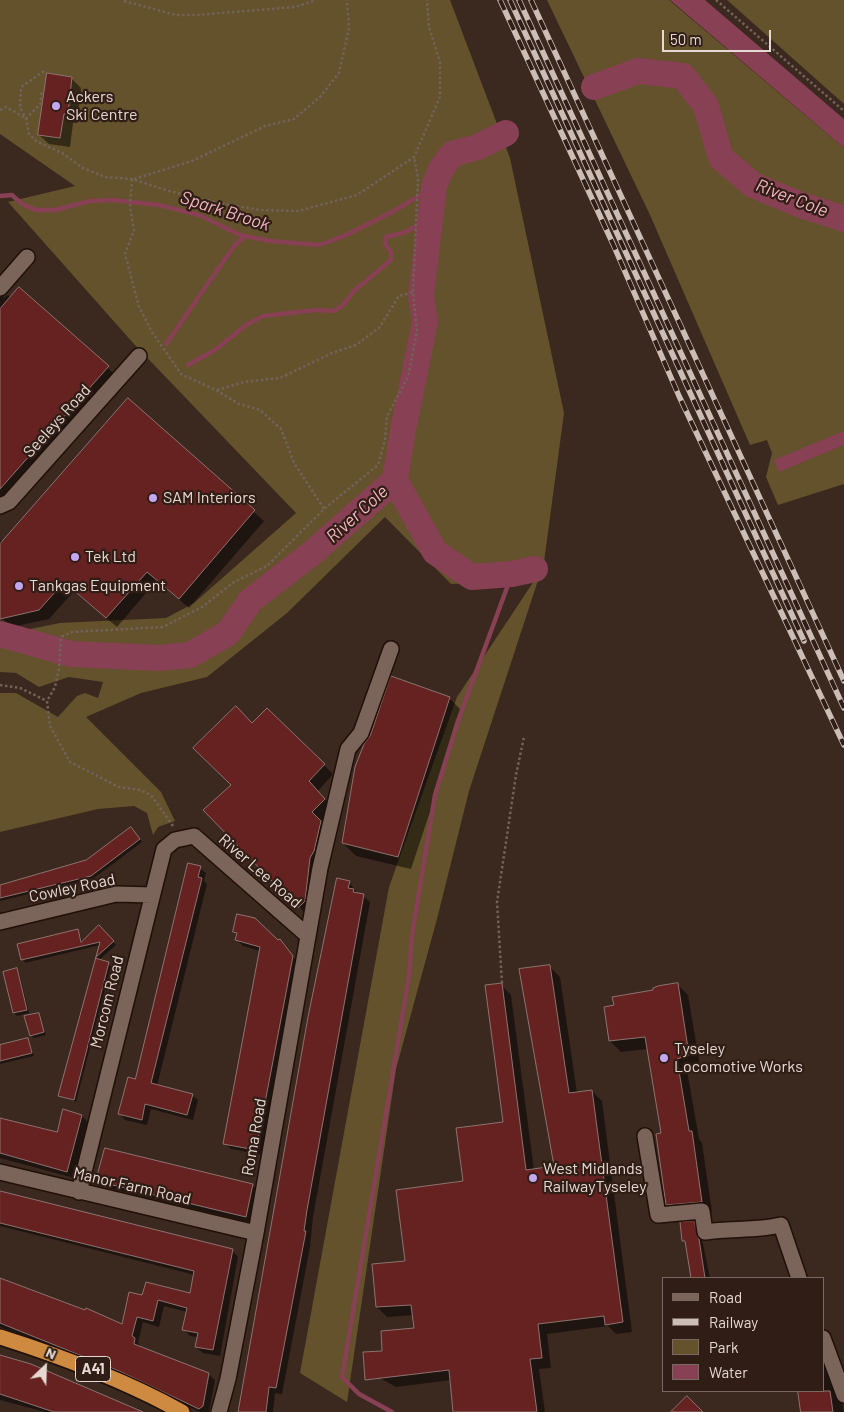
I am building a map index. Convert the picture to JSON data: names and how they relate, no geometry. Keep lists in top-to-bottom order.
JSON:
{
  "streets": {
    "highway": ["A41"],
    "street": [
      "Seeleys Road",
      "River Lee Road",
      "Cowley Road",
      "Morcom Road",
      "Roma Road",
      "Manor Farm Road"
    ]
  },
  "crossings": [
    ["River Lee Road", "Morcom Road"],
    ["River Lee Road", "Roma Road"],
    ["Cowley Road", "Morcom Road"],
    ["Morcom Road", "Manor Farm Road"],
    ["Roma Road", "Manor Farm Road"]
  ],
  "water": ["River Cole", "Spark Brook"],
  "places": [
    "Ackers Ski Centre",
    "SAM Interiors",
    "Tek Ltd",
    "Tankgas Equipment",
    "Tyseley Locomotive Works",
    "West Midlands RailwayTyseley"
  ],
  "legend": [
    "Road",
    "Railway",
    "Park",
    "Water"
  ],
  "scale_bar": "50 m",
  "north": "top right"
}
